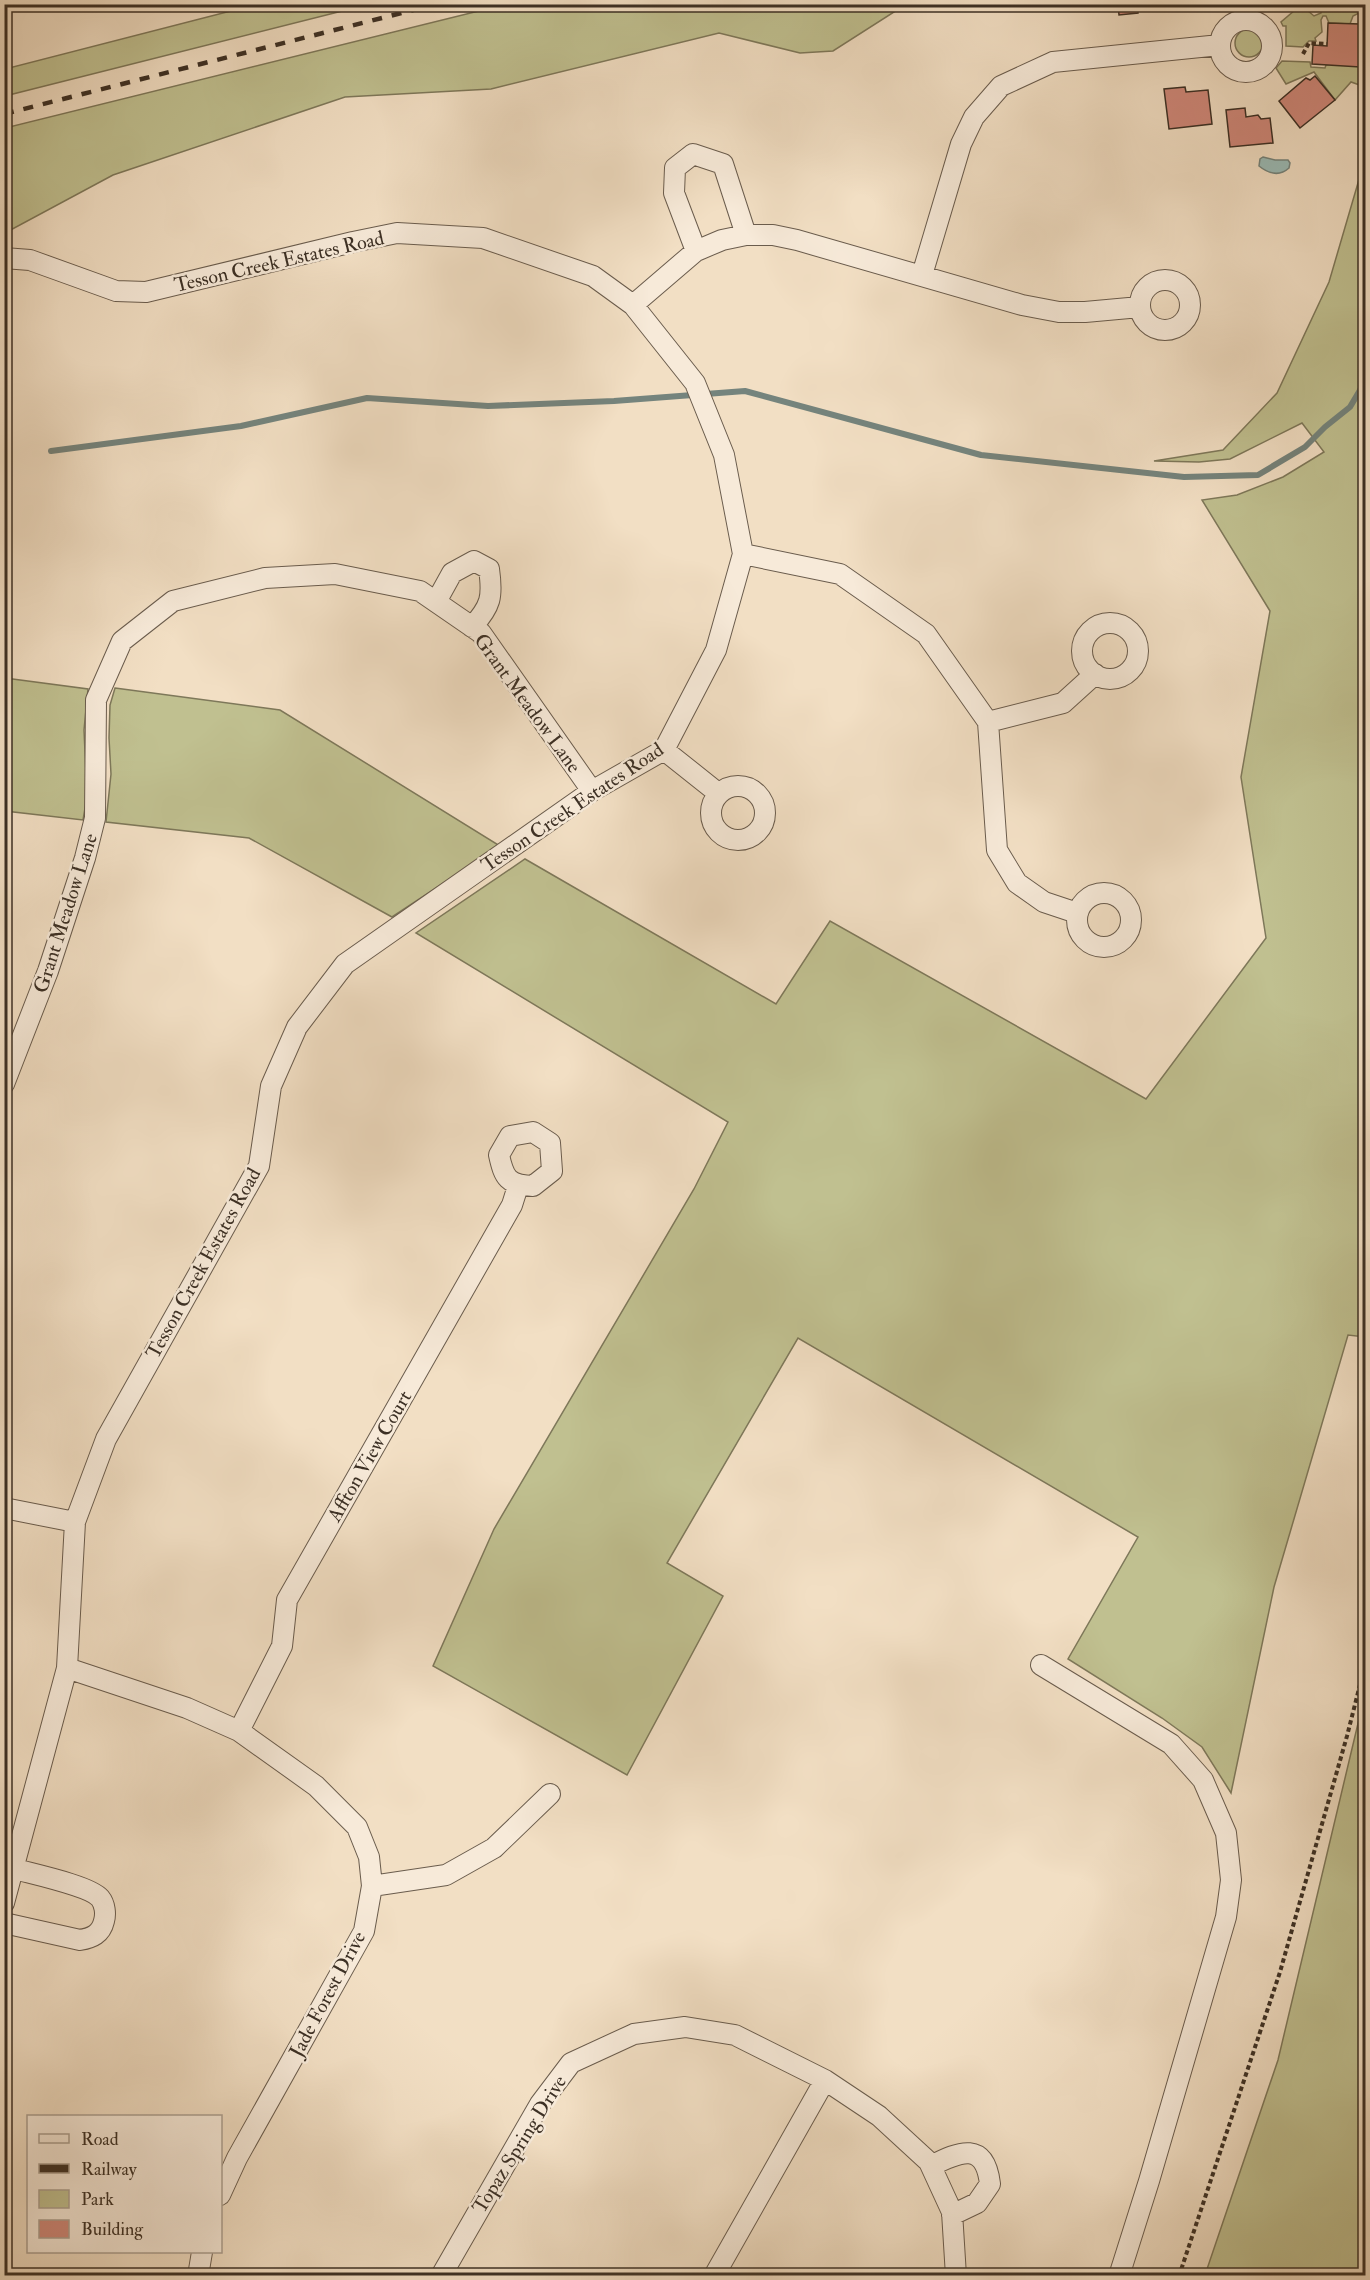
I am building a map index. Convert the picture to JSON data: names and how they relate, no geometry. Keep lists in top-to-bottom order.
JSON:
{
  "streets": {
    "street": [
      "Tesson Creek Estates Road",
      "Grant Meadow Lane",
      "Affton View Court",
      "Jade Forest Drive",
      "Topaz Spring Drive"
    ]
  },
  "crossings": [
    ["Tesson Creek Estates Road", "Grant Meadow Lane"],
    ["Tesson Creek Estates Road", "Jade Forest Drive"],
    ["Affton View Court", "Jade Forest Drive"]
  ],
  "legend": [
    "Road",
    "Railway",
    "Park",
    "Building"
  ]
}
